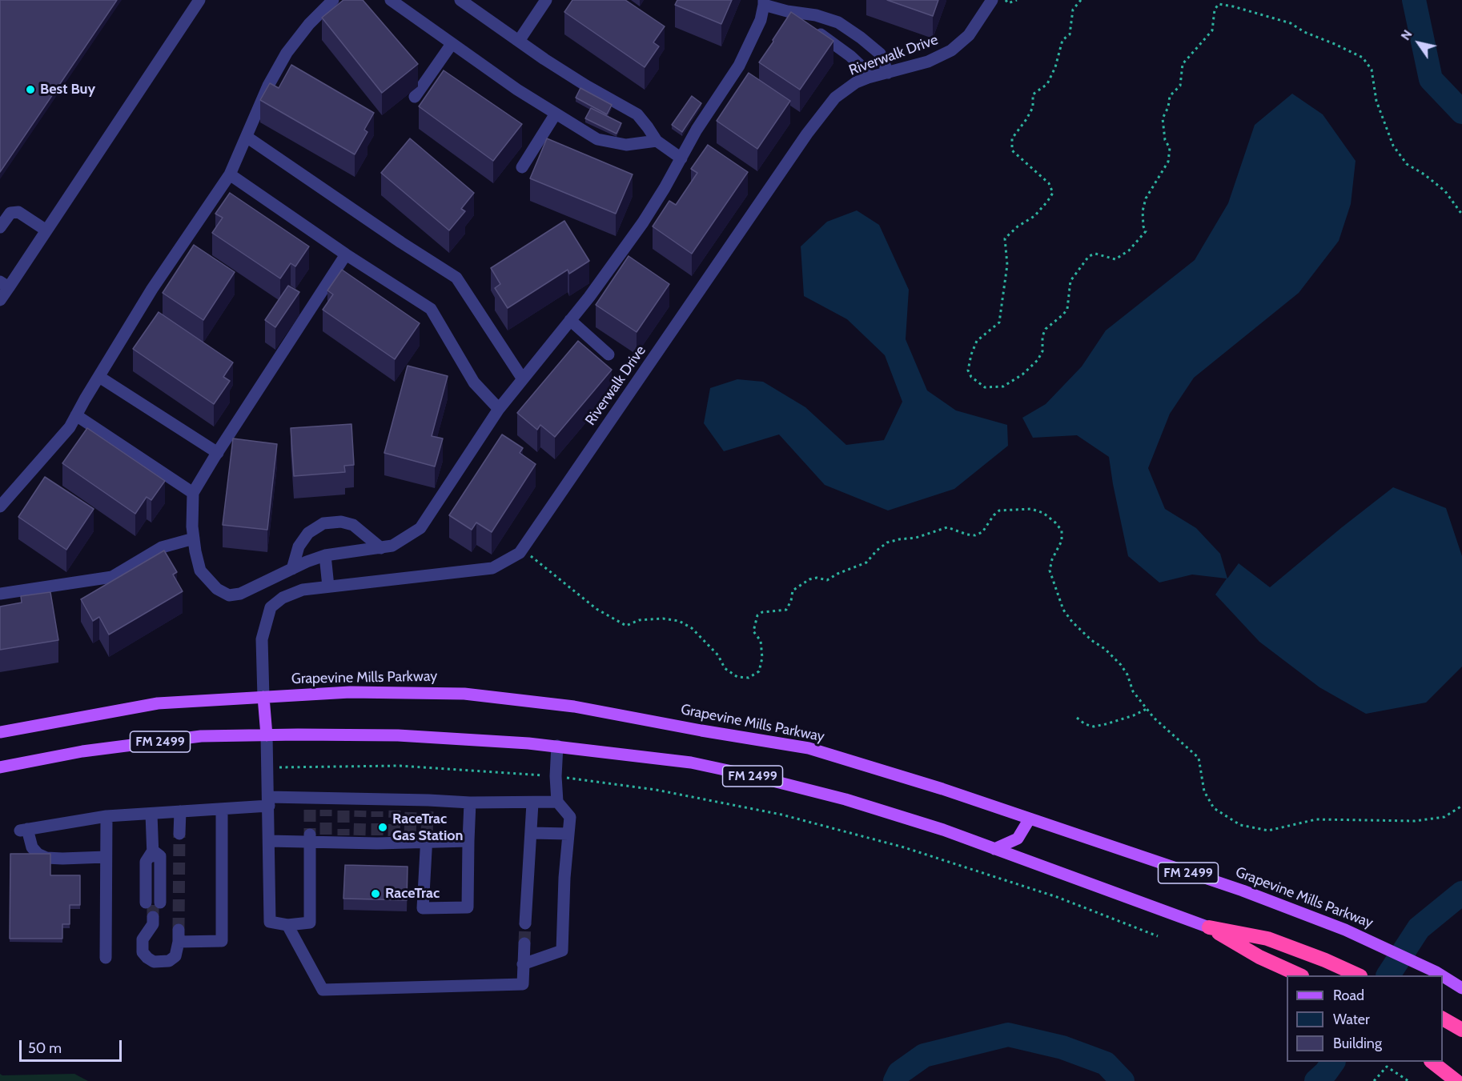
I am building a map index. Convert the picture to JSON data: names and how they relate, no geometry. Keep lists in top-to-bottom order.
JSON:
{
  "streets": {
    "highway": ["FM 2499"],
    "main road": ["Grapevine Mills Parkway"],
    "lane": ["Riverwalk Drive"]
  },
  "crossings": [
    ["Riverwalk Drive", "Grapevine Mills Parkway"]
  ],
  "places": ["Best Buy", "RaceTrac Gas Station", "RaceTrac"],
  "legend": ["Road", "Water", "Building"],
  "scale_bar": "50 m",
  "north": "top left"
}
